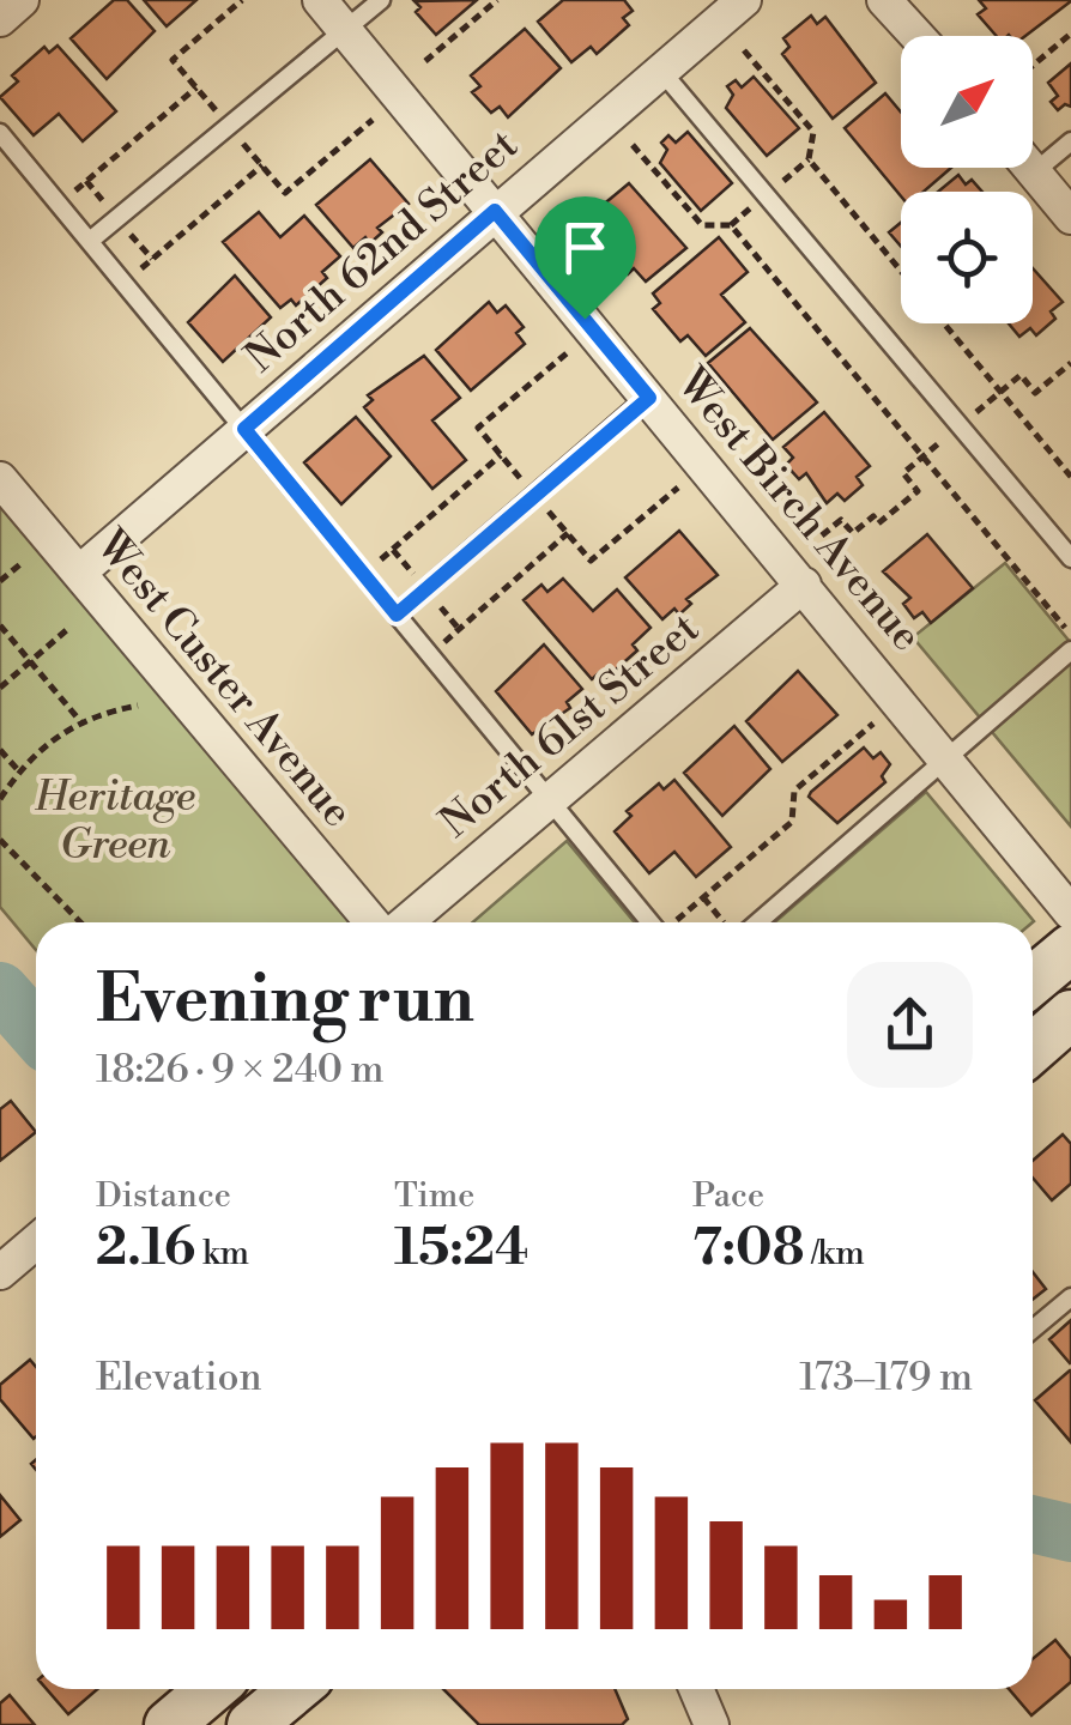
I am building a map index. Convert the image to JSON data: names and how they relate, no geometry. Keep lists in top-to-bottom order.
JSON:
{
  "streets": {
    "street": [
      "North 62nd Street",
      "West Birch Avenue",
      "West Custer Avenue",
      "North 61st Street"
    ]
  },
  "crossings": [
    ["North 62nd Street", "West Birch Avenue"],
    ["North 62nd Street", "West Custer Avenue"],
    ["West Birch Avenue", "North 61st Street"]
  ],
  "parks": ["Heritage Green"],
  "north": "top right",
  "page": {
    "heading": ["Evening run", "18:26 · 9 × 240 m"],
    "stats": [
      ["Distance", "2.16 km"],
      ["Time", "15:24"],
      ["Pace", "7:08 /km"]
    ],
    "chart": ["Elevation", "173–179 m"]
  }
}
